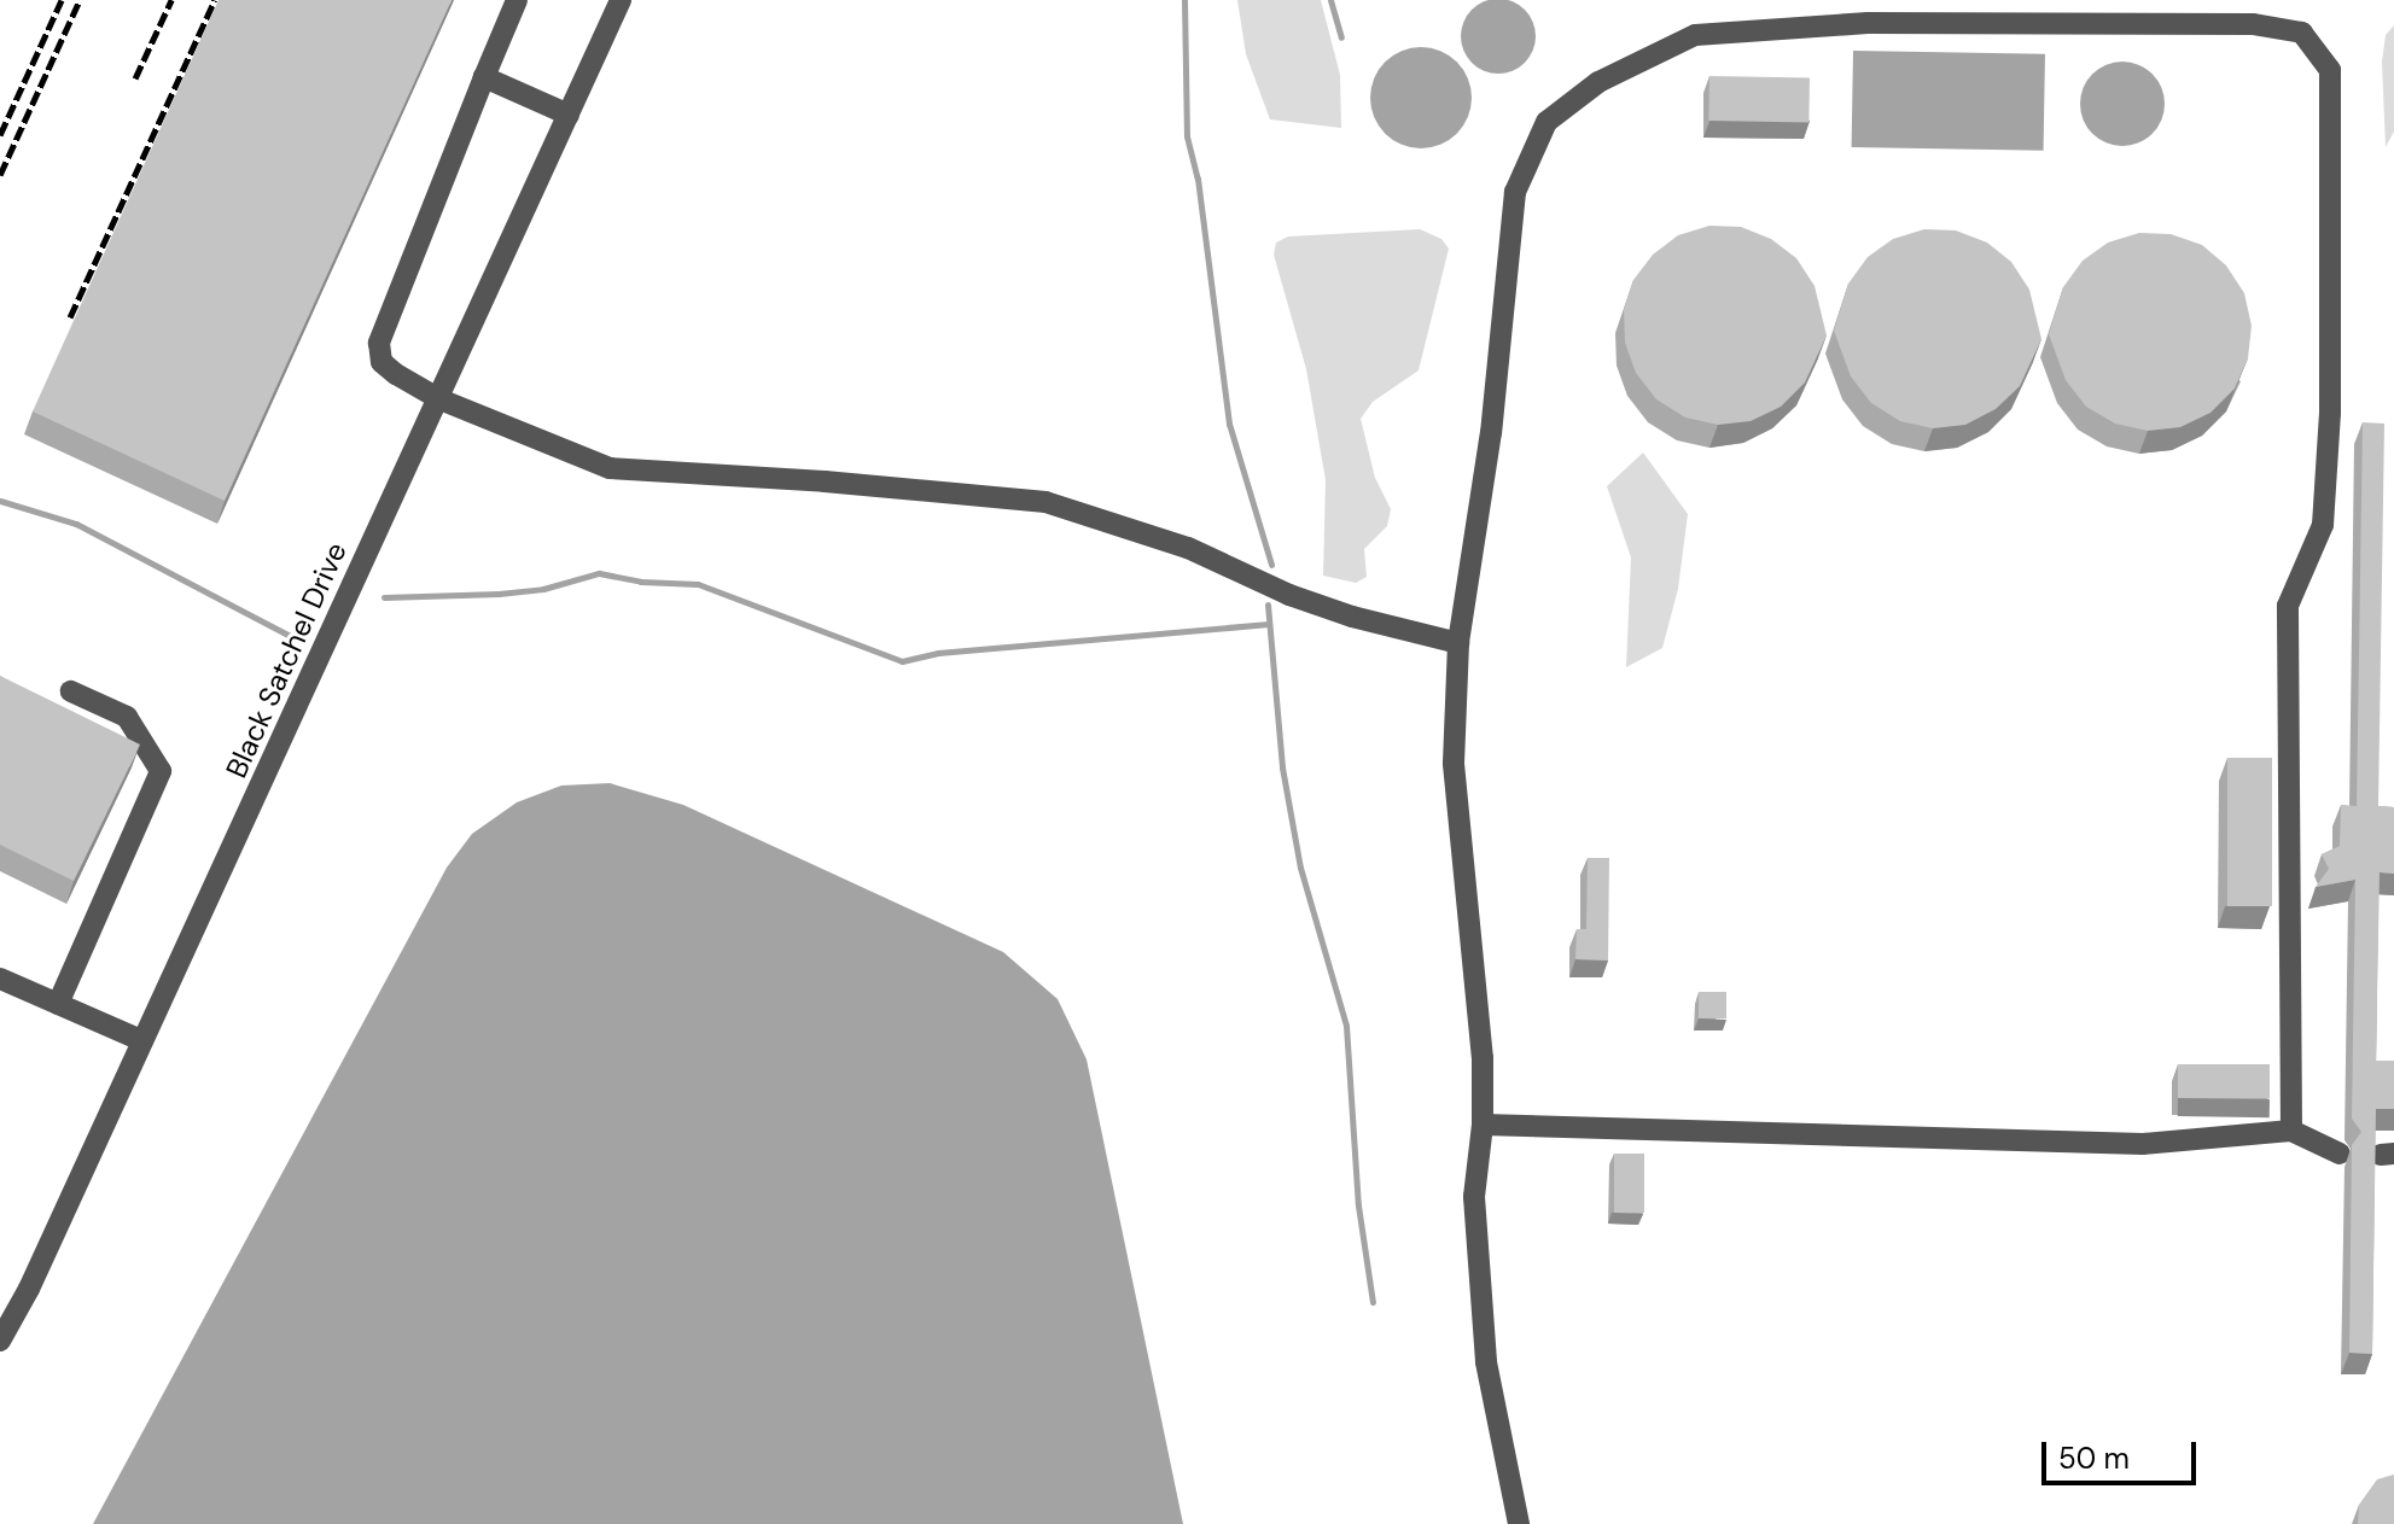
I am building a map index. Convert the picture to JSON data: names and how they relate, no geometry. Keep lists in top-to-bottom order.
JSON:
{
  "streets": {
    "street": ["Black Satchel Drive"]
  },
  "scale_bar": "50 m"
}
